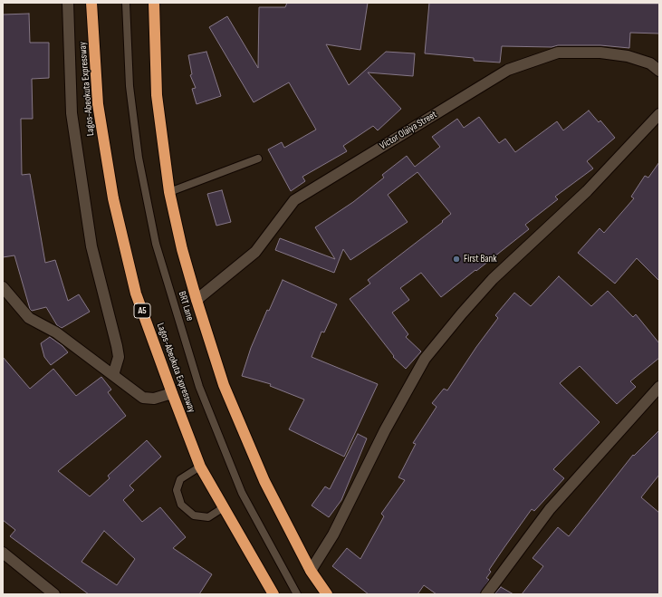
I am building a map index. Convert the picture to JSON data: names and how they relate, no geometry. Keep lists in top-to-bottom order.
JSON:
{
  "streets": {
    "highway": ["Lagos-Abeokuta Expressway", "A5"],
    "street": ["Victor Olaiya Street"],
    "lane": ["BRT Lane"]
  },
  "places": ["First Bank"]
}
